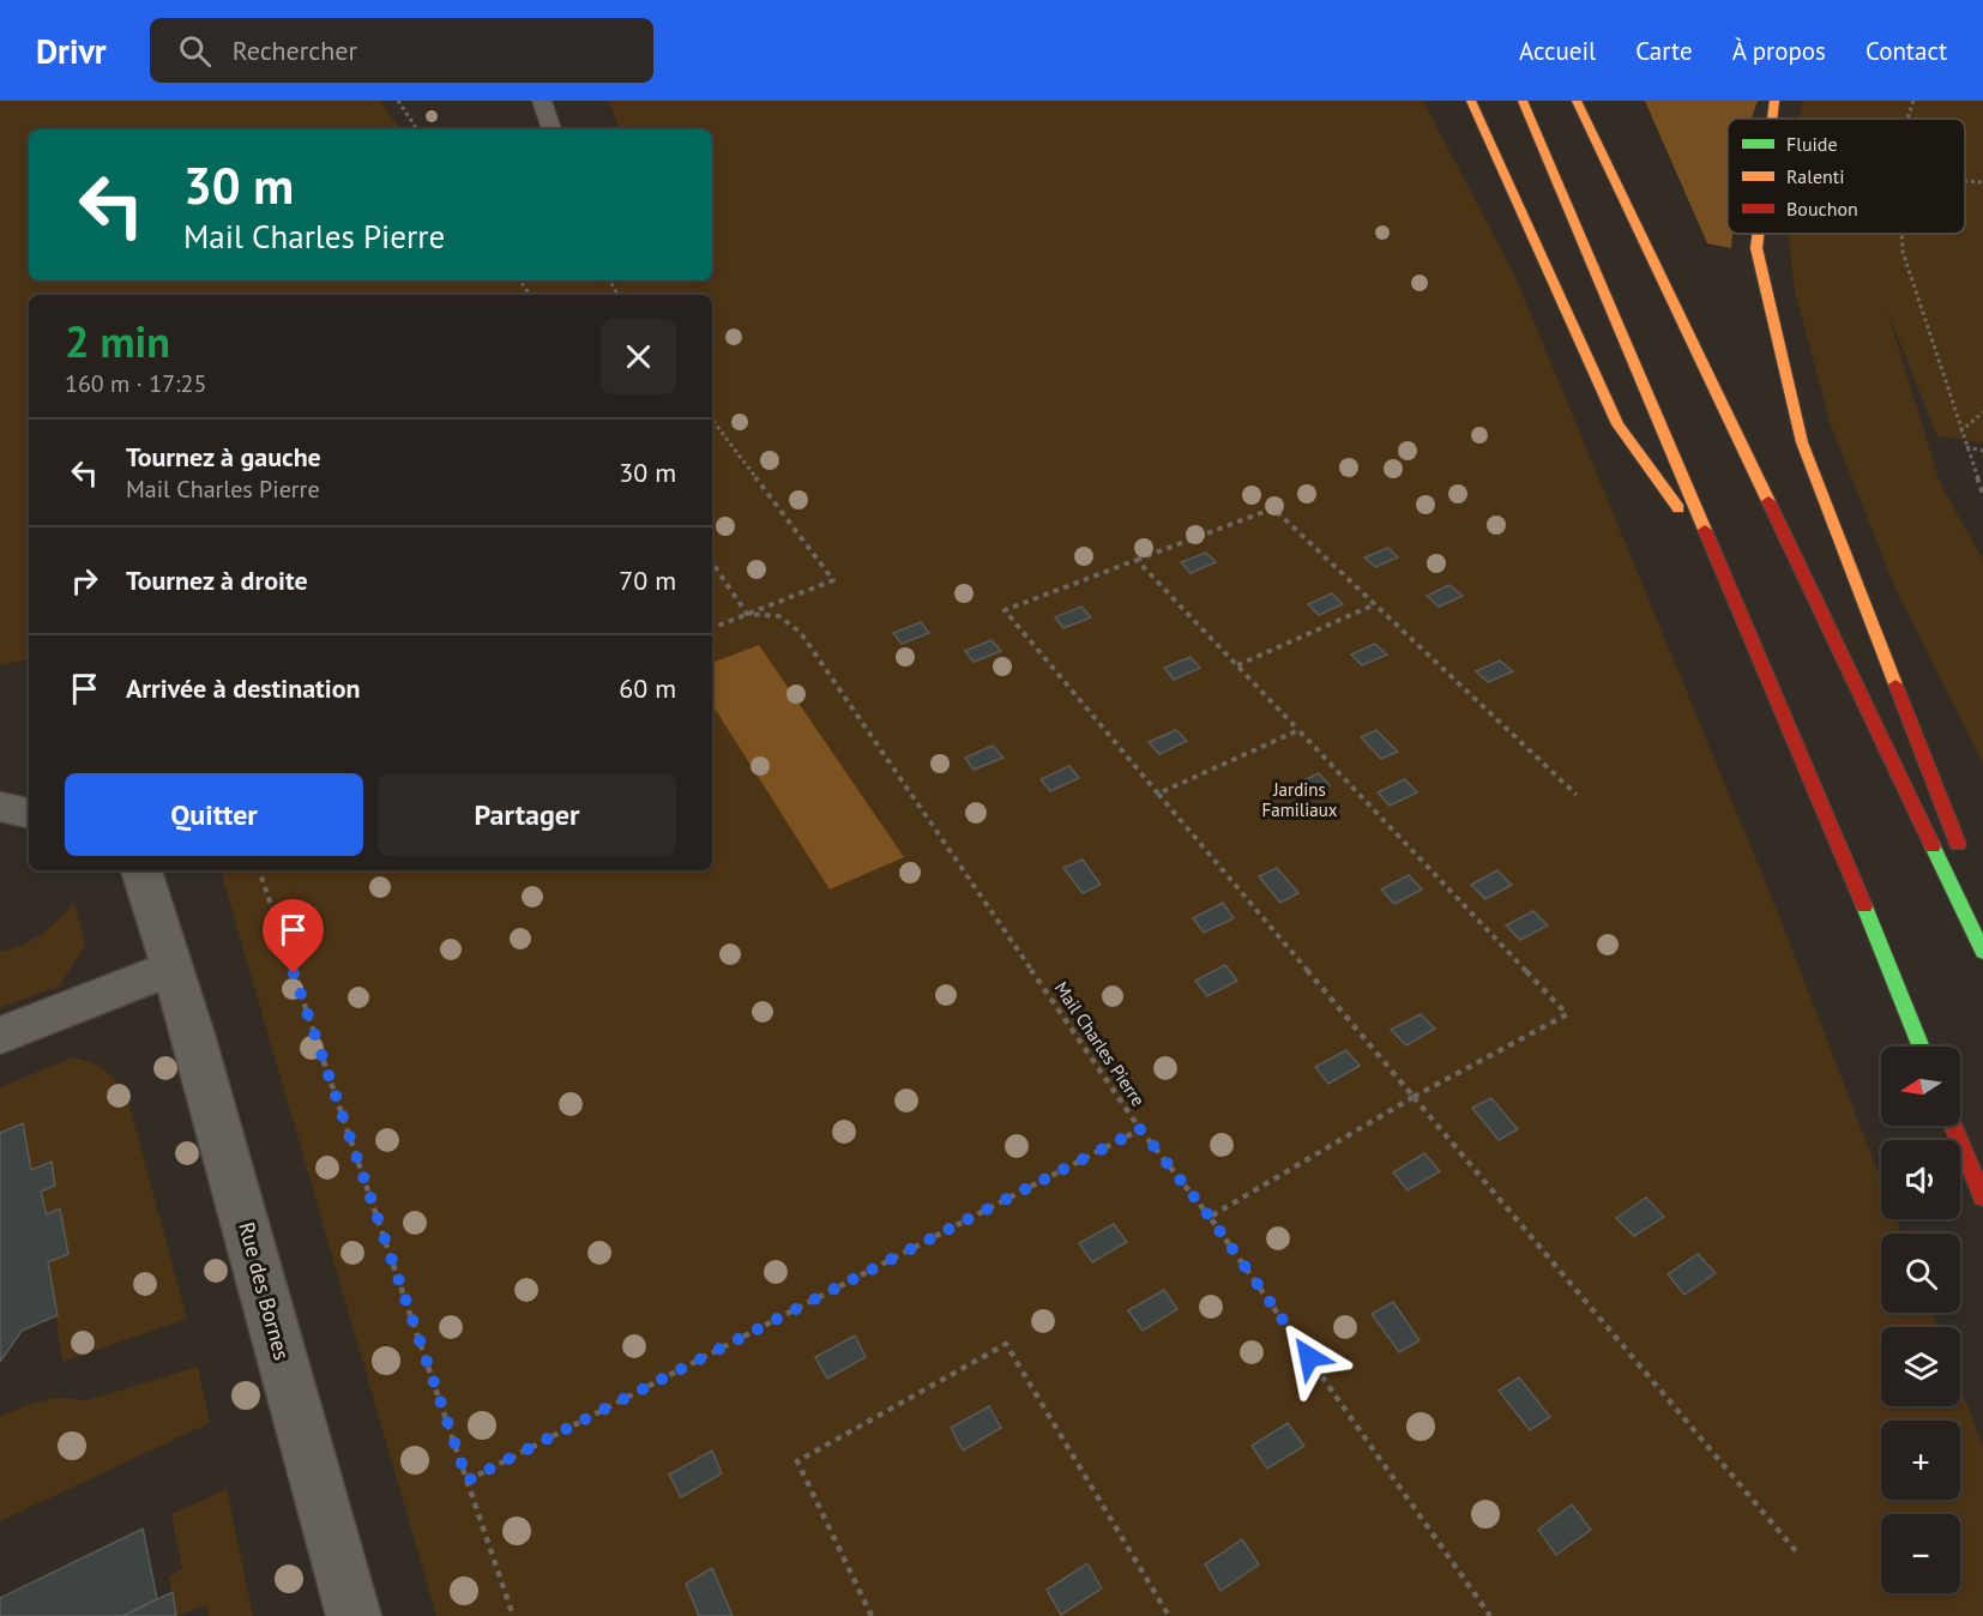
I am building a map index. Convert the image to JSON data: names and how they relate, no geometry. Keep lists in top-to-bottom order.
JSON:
{
  "streets": {
    "street": ["Rue des Bornes"],
    "path": ["Mail Charles Pierre"]
  },
  "parks": ["Jardins Familiaux"],
  "legend": ["Fluide", "Ralenti", "Bouchon"],
  "north": "left",
  "page": {
    "header": "Drivr",
    "search": "Rechercher",
    "nav": [
      "Accueil",
      "Carte",
      "À propos",
      "Contact"
    ],
    "turn": ["30 m", "Mail Charles Pierre"],
    "heading": ["2 min", "160 m · 17:25"],
    "list": [
      {
        "name": "Tournez à gauche",
        "note": "Mail Charles Pierre",
        "value": "30 m"
      },
      {
        "name": "Tournez à droite",
        "value": "70 m"
      },
      {
        "name": "Arrivée à destination",
        "value": "60 m"
      }
    ],
    "buttons": ["Quitter", "Partager"],
    "map_buttons": ["+", "−"]
  }
}
